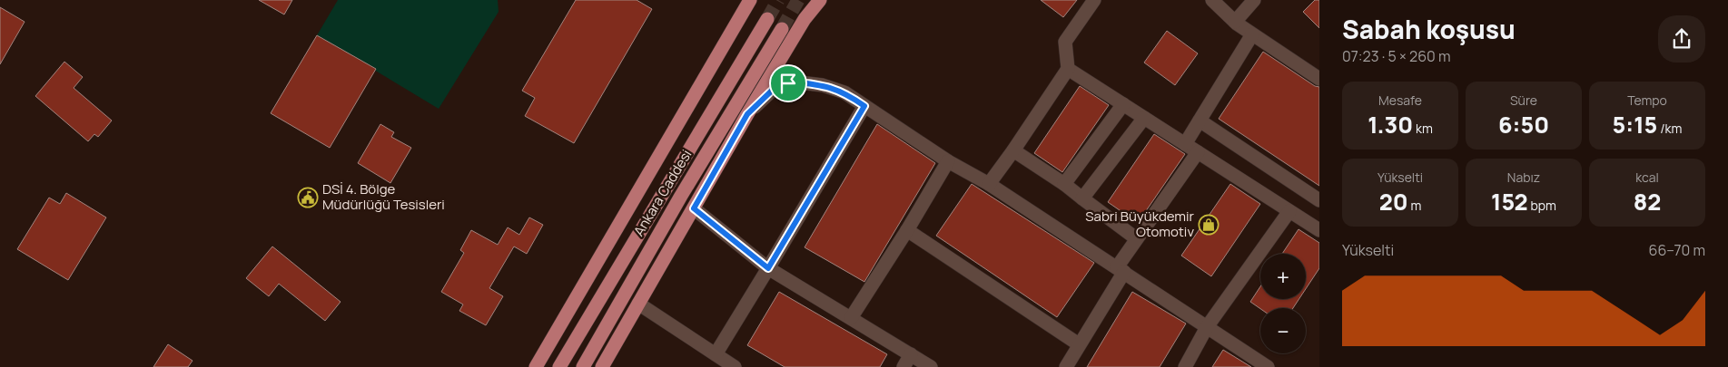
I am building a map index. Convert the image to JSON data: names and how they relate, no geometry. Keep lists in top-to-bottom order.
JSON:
{
  "streets": {
    "main road": ["Ankara Caddesi"]
  },
  "places": {
    "public building": ["DSİ 4. Bölge Müdürlüğü Tesisleri"],
    "shop": ["Sabri Büyükdemir Otomotiv"]
  },
  "page": {
    "heading": ["Sabah koşusu", "07:23 · 5 × 260 m"],
    "stats": [
      ["Mesafe", "1.30 km"],
      ["Süre", "6:50"],
      ["Tempo", "5:15 /km"],
      ["Yükselti", "20 m"],
      ["Nabız", "152 bpm"],
      ["kcal", "82"]
    ],
    "chart": ["Yükselti", "66–70 m"],
    "map_buttons": ["+", "−"]
  }
}
